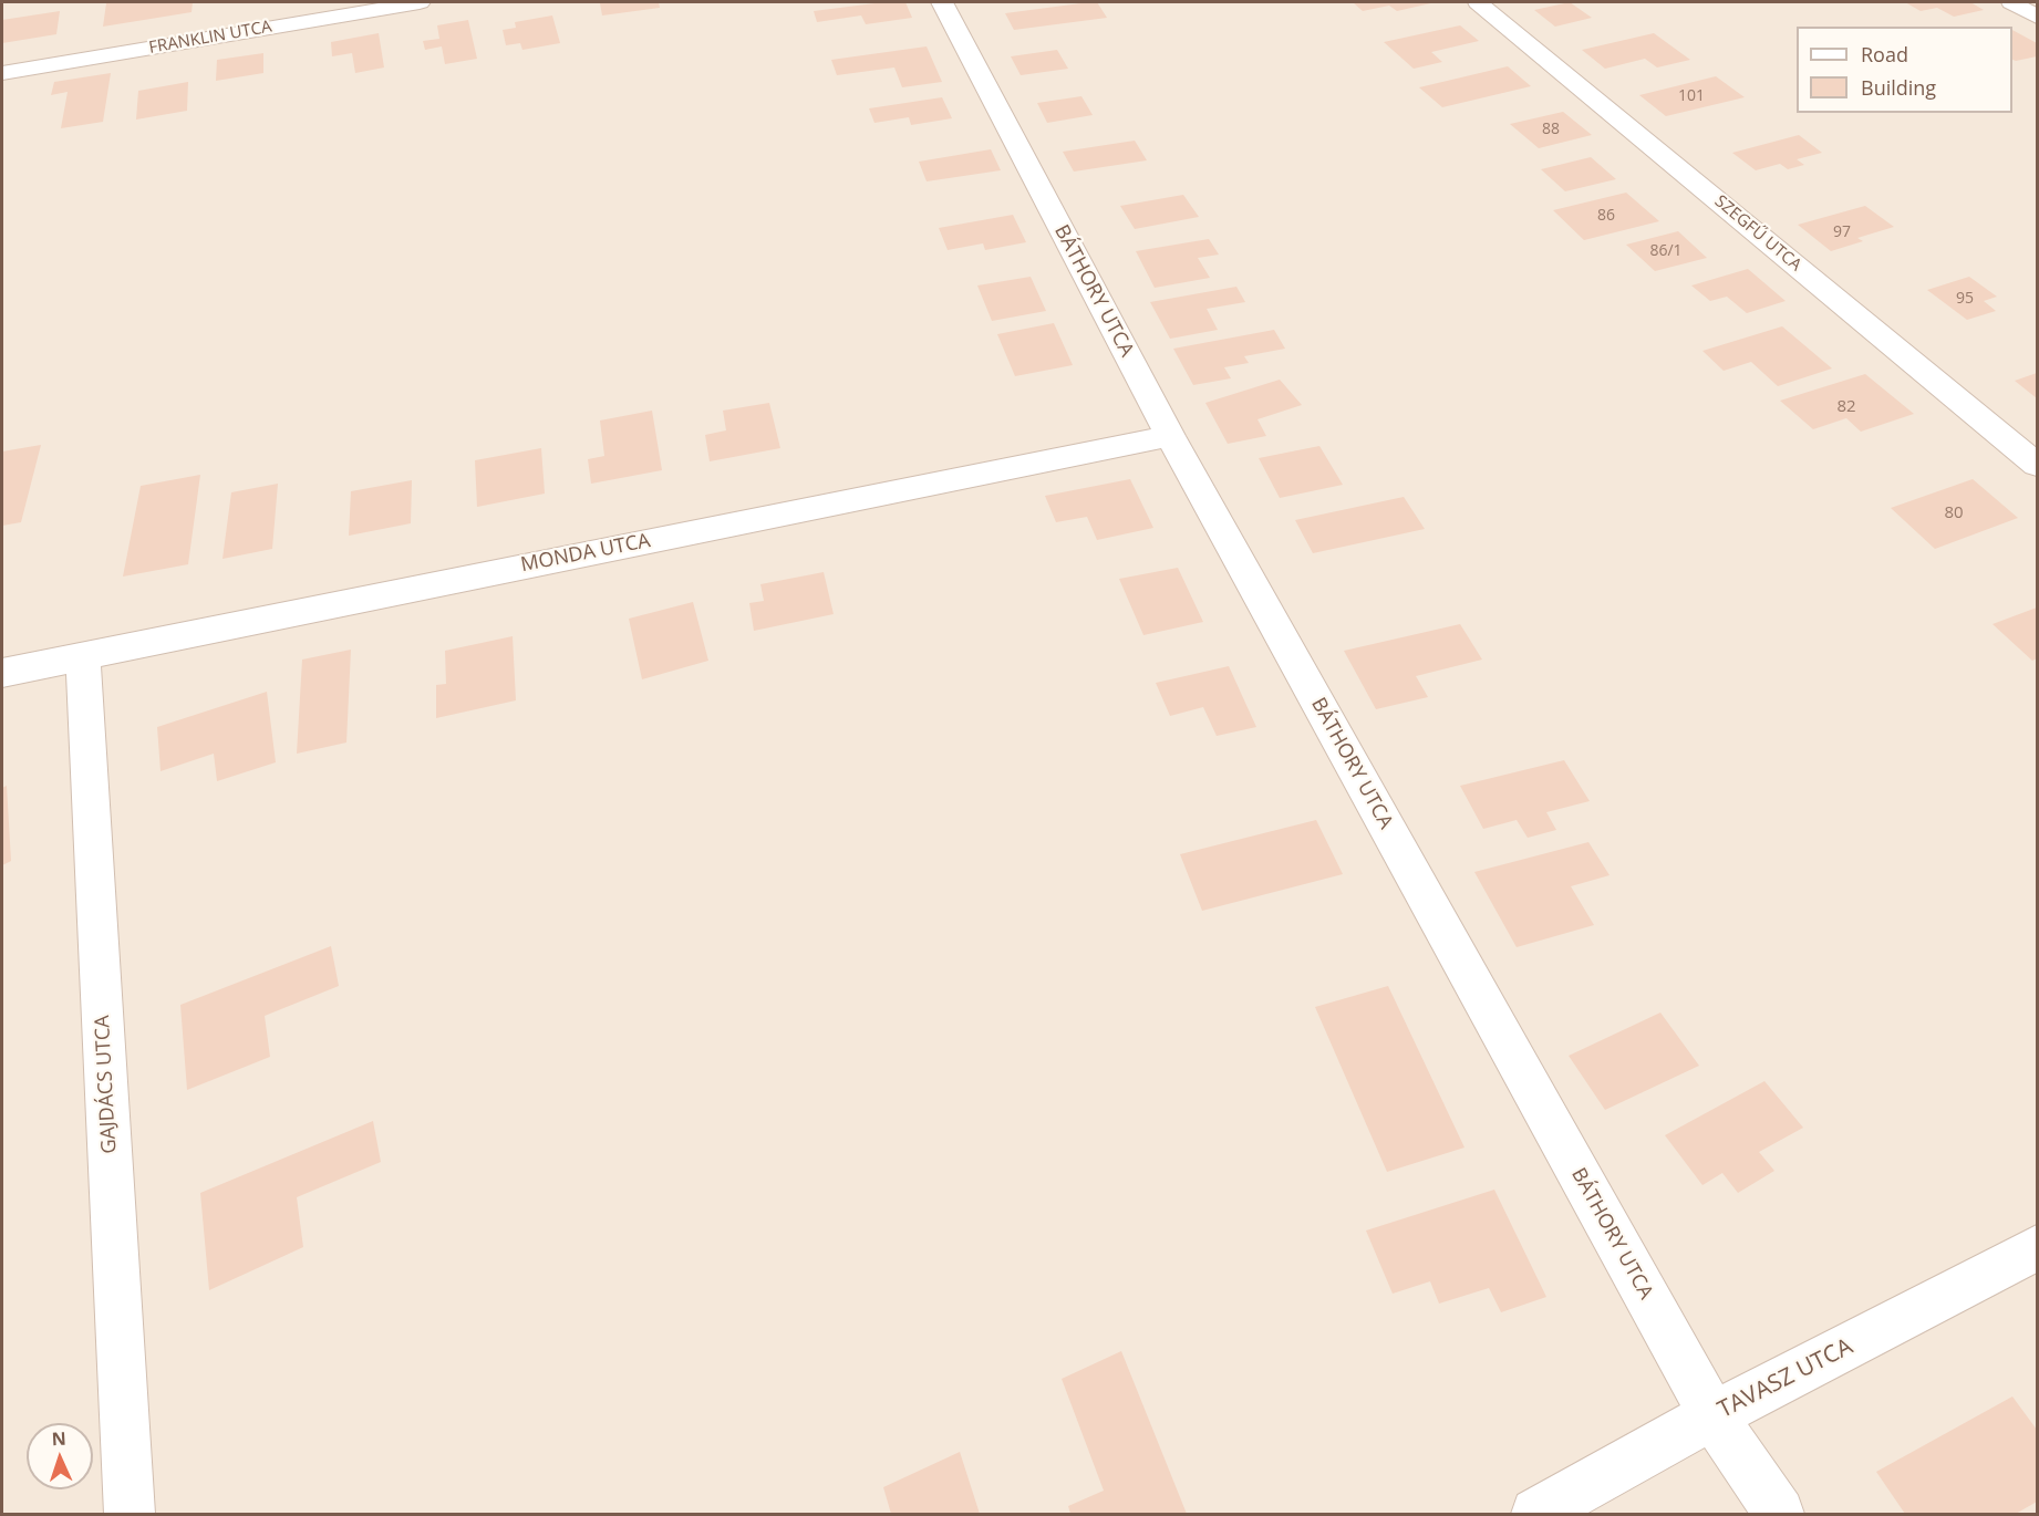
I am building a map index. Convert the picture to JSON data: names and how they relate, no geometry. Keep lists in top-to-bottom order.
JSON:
{
  "streets": {
    "street": [
      "FRANKLIN UTCA",
      "SZEGFŰ UTCA",
      "BÁTHORY UTCA",
      "MONDA UTCA",
      "GAJDÁCS UTCA",
      "TAVASZ UTCA"
    ]
  },
  "crossings": [
    ["BÁTHORY UTCA", "MONDA UTCA"],
    ["BÁTHORY UTCA", "TAVASZ UTCA"],
    ["MONDA UTCA", "GAJDÁCS UTCA"]
  ],
  "house_numbers": [
    "101",
    "88",
    "86",
    "97",
    "86/1",
    "95",
    "82",
    "80"
  ],
  "legend": ["Road", "Building"],
  "north": "top"
}
